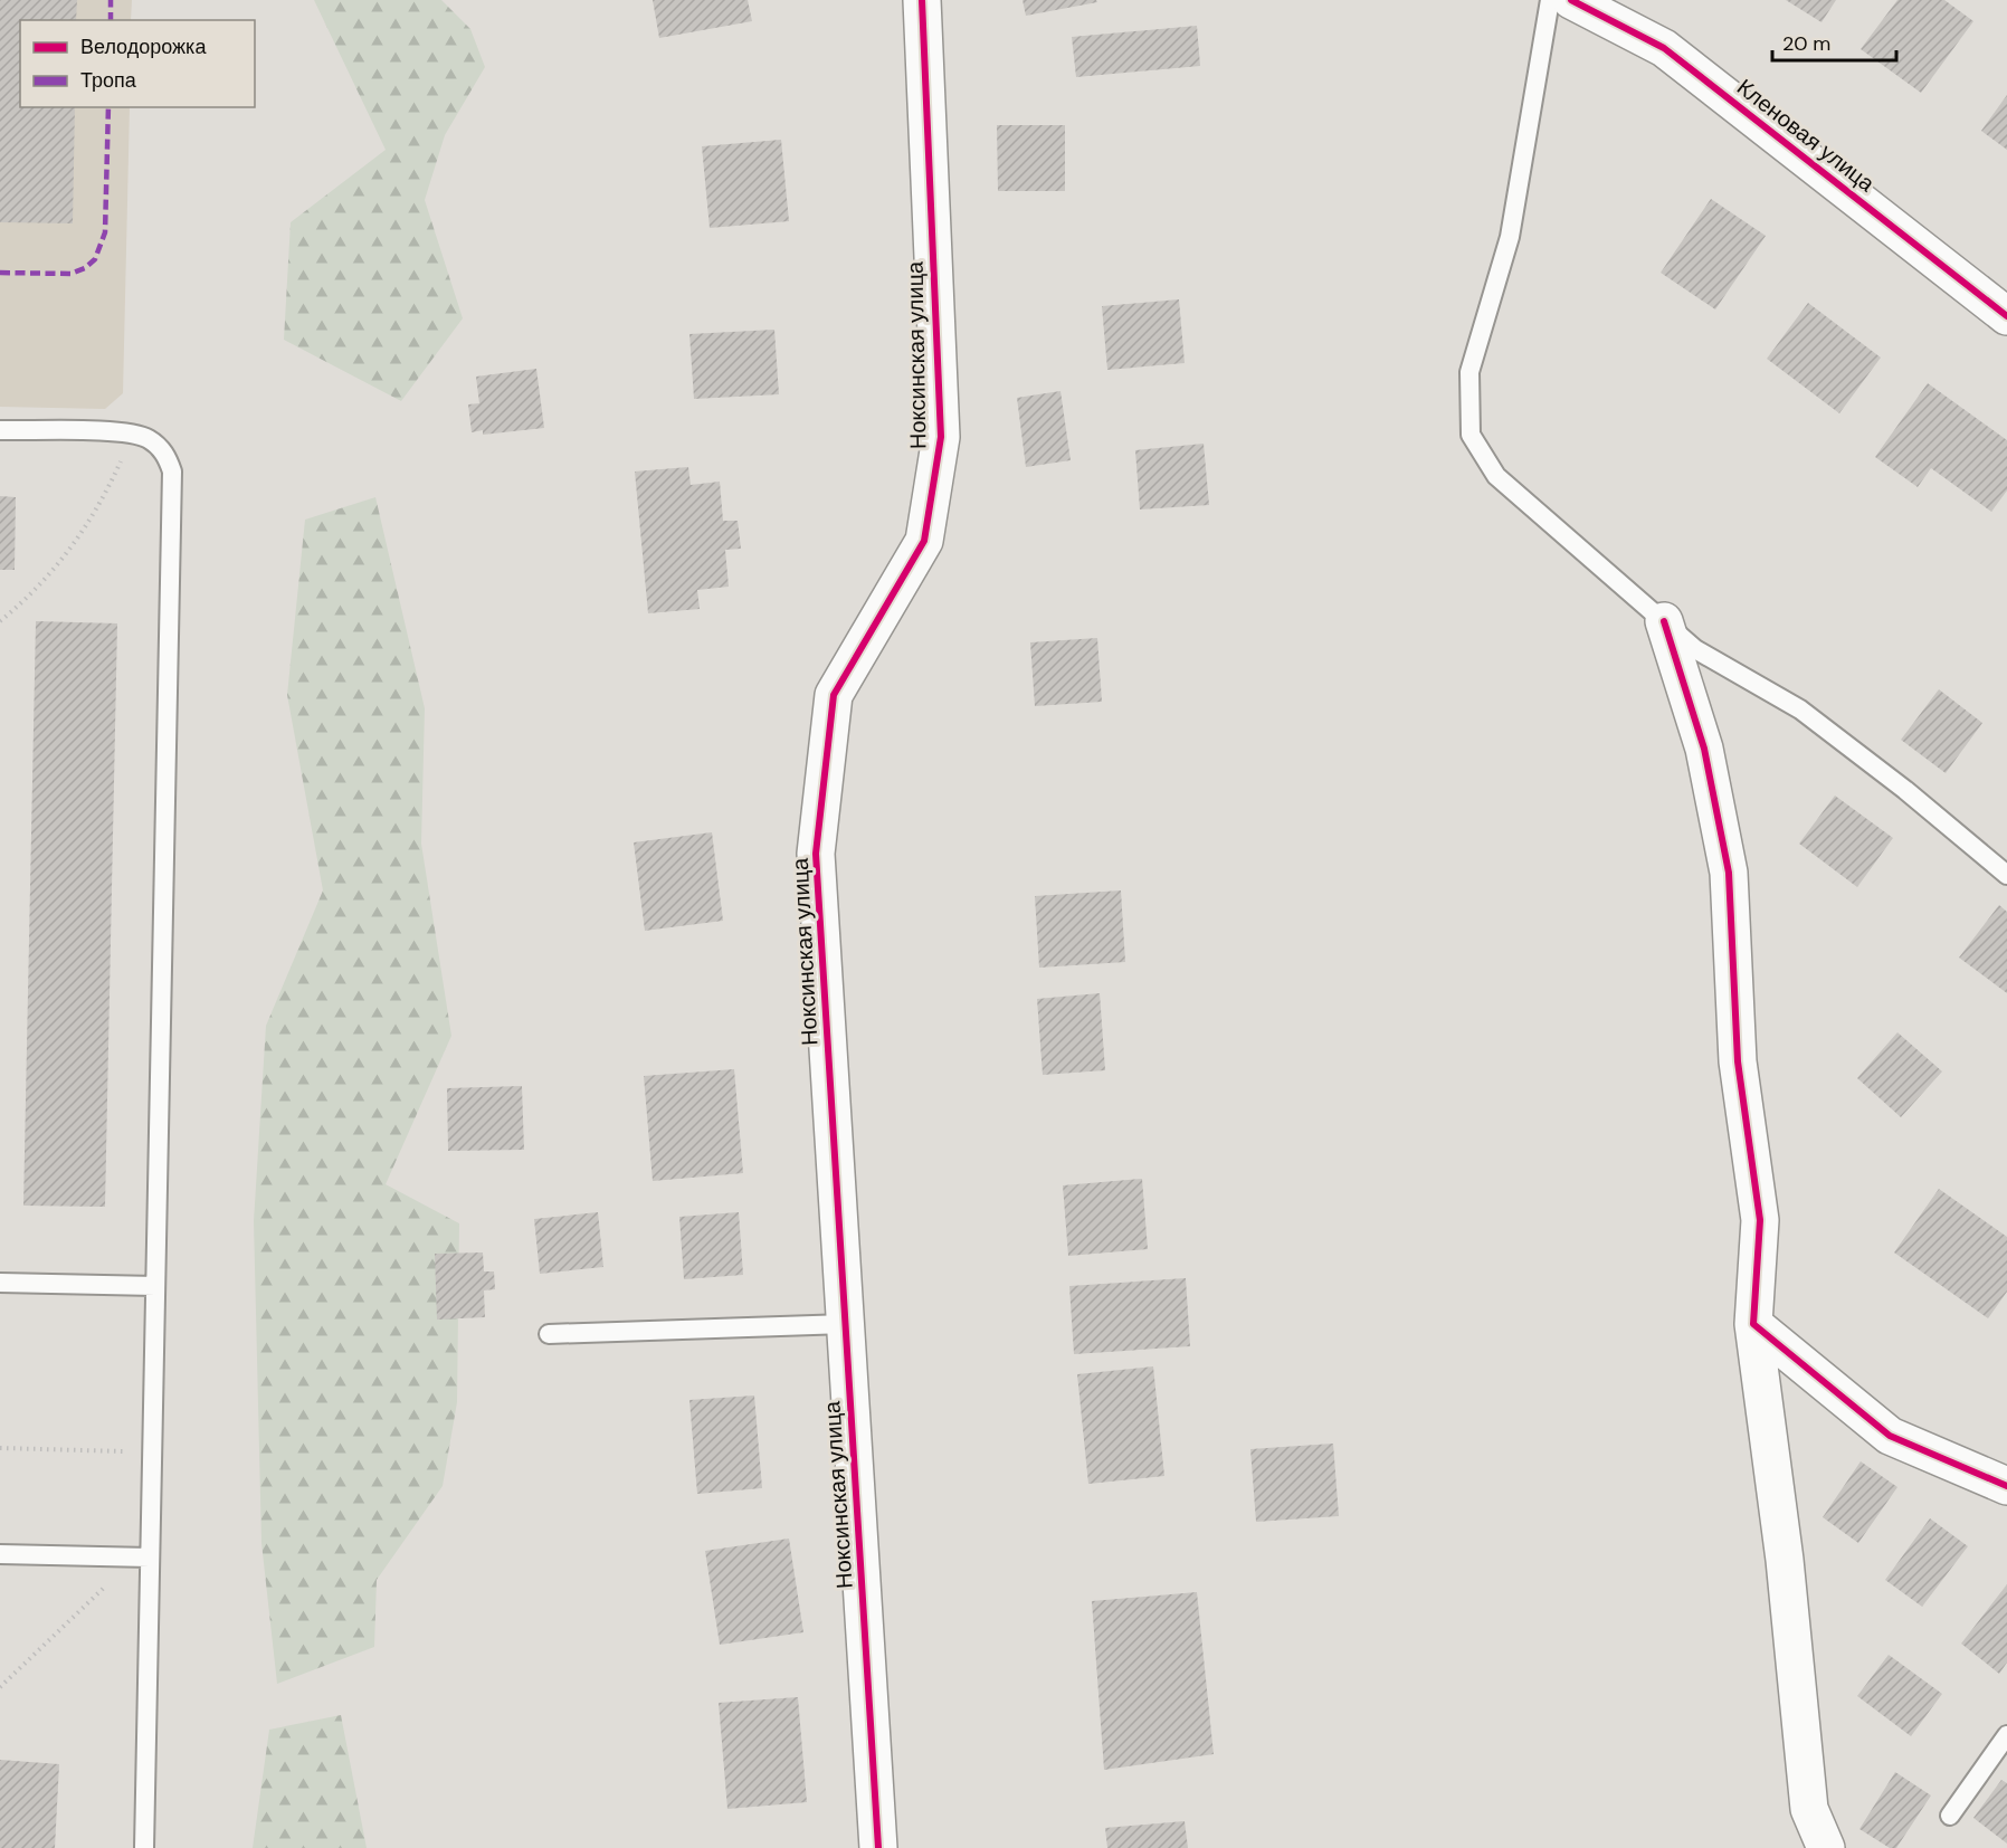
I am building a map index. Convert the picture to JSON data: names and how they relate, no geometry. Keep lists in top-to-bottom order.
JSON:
{
  "streets": {
    "street": ["Кленовая улица", "Ноксинская улица"]
  },
  "legend": ["Велодорожка", "Тропа"],
  "scale_bar": "20 m"
}
